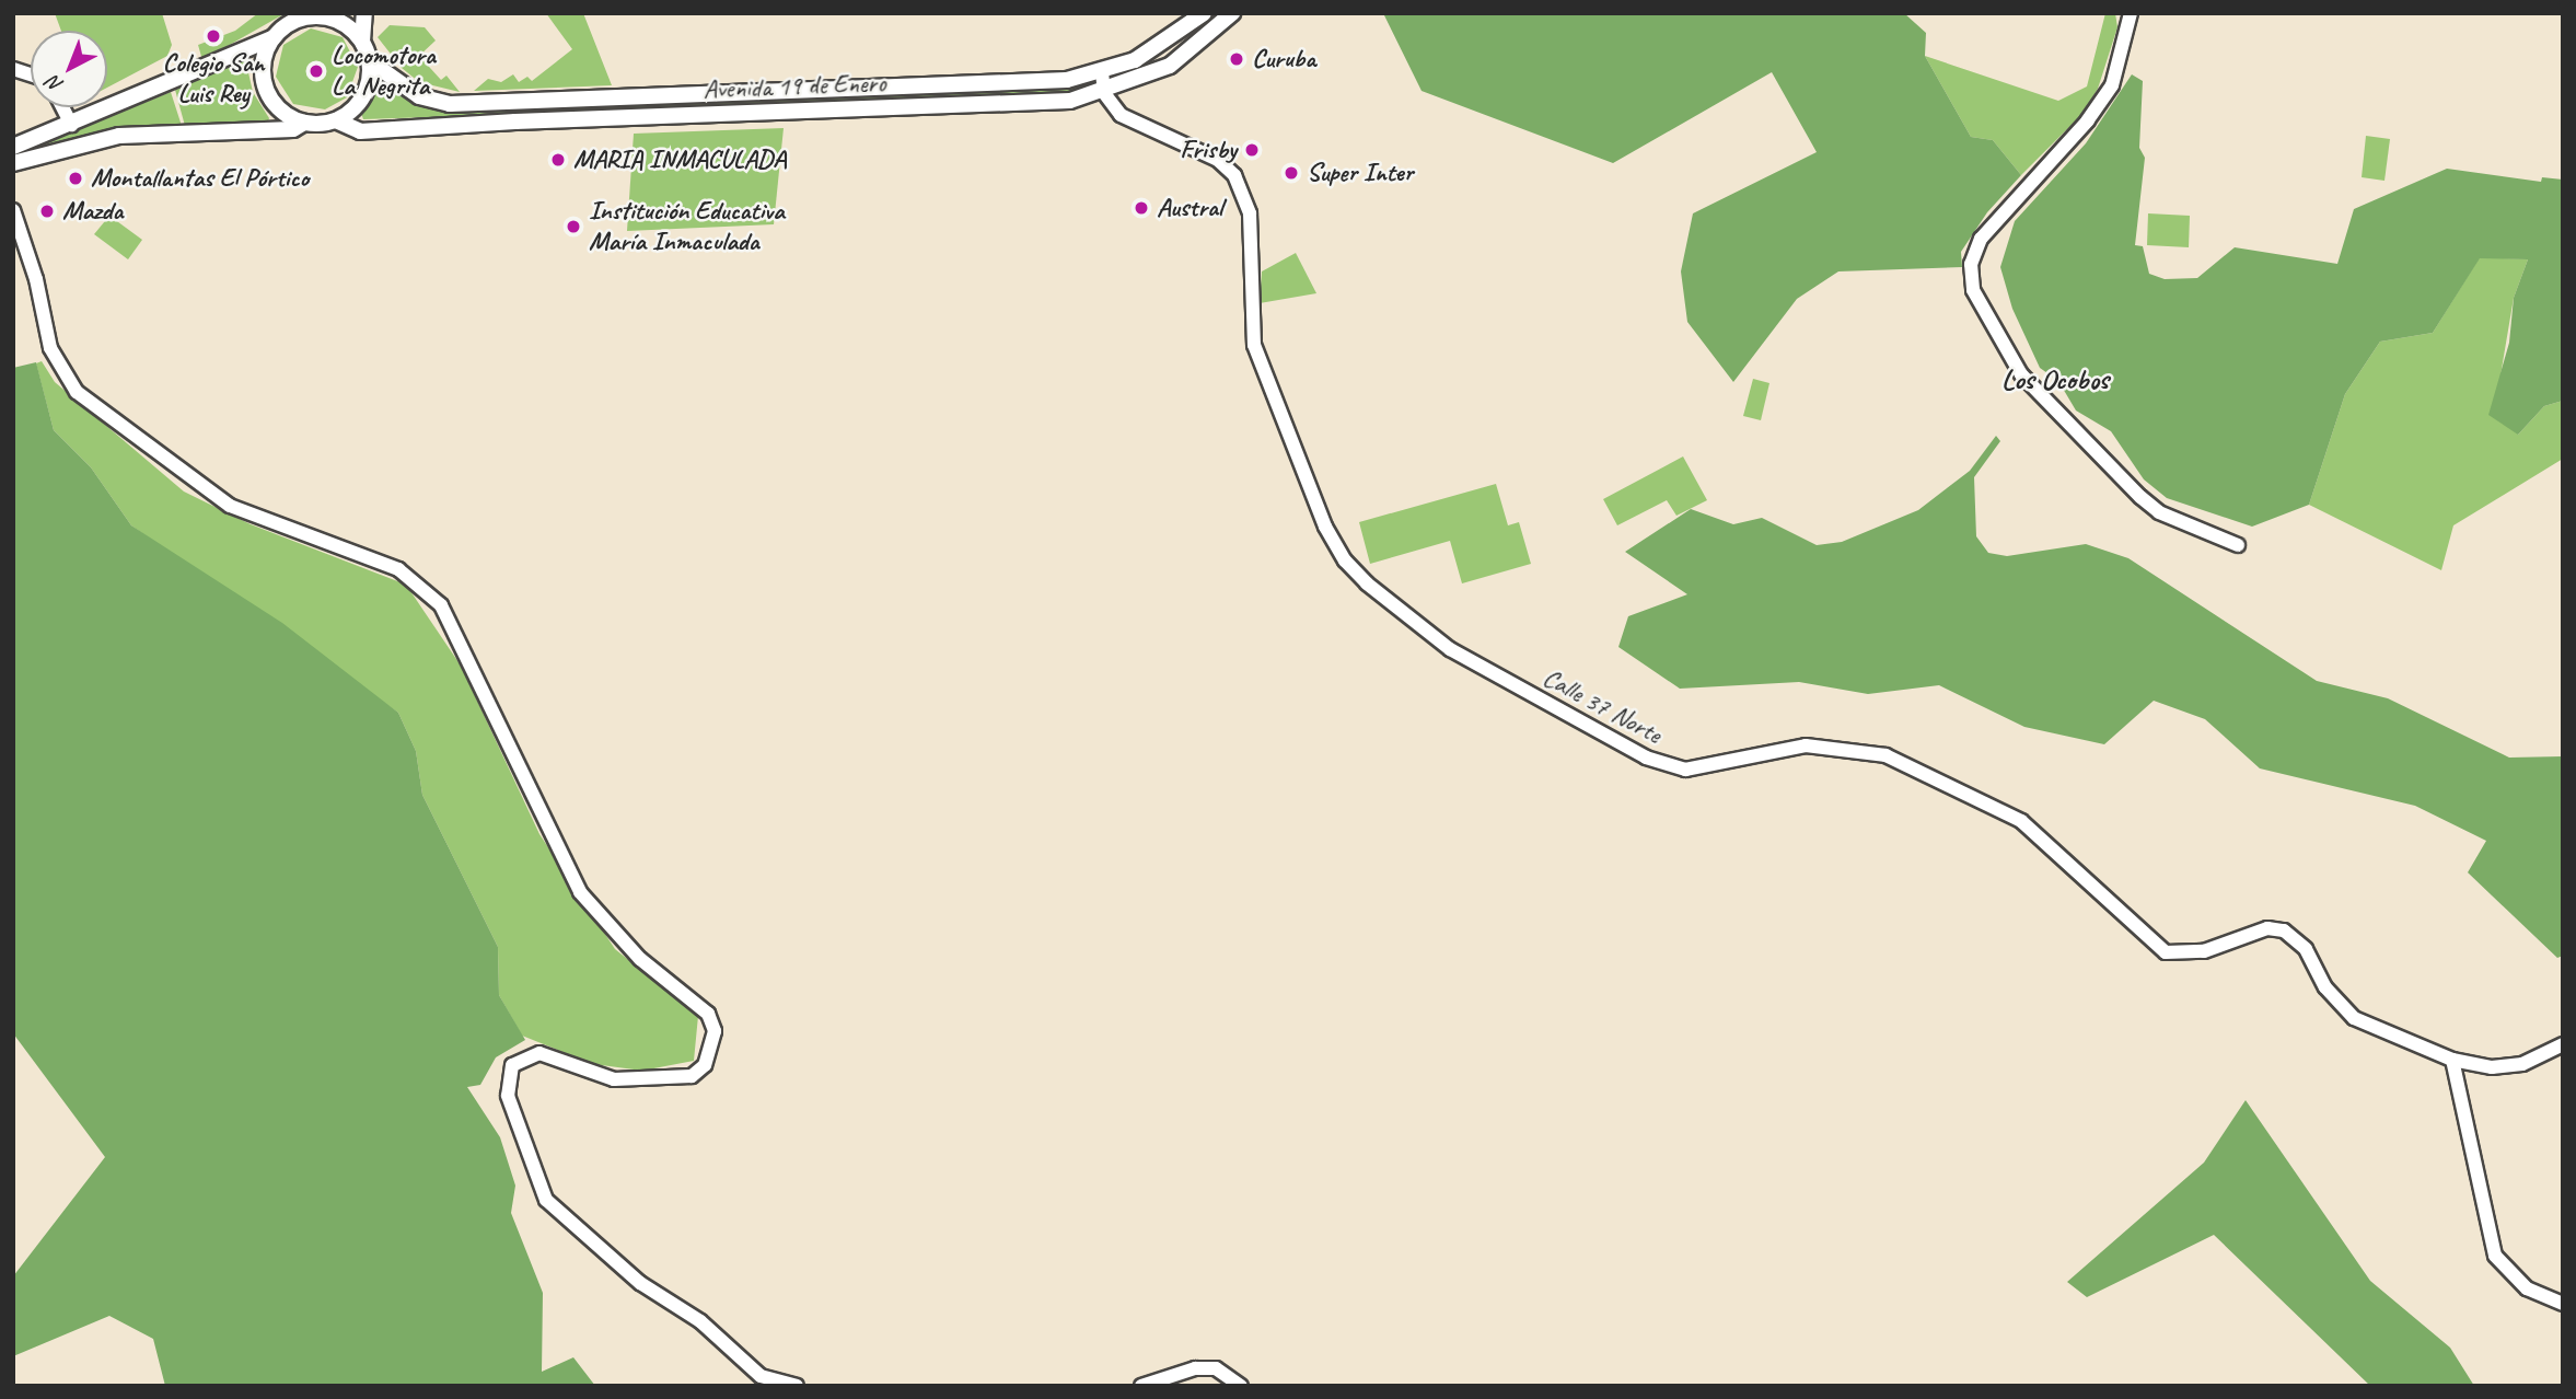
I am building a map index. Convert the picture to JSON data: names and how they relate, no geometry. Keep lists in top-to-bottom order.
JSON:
{
  "streets": {
    "main road": ["Avenida 19 de Enero"],
    "street": ["Calle 37 Norte"]
  },
  "crossings": [
    ["Avenida 19 de Enero", "Calle 37 Norte"]
  ],
  "districts": ["Los Ocobos"],
  "places": [
    "Colegio San Luis Rey",
    "Curuba",
    "Locomotora La Negrita",
    "Frisby",
    "MARIA INMACULADA",
    "Super Inter",
    "Montallantas El Pórtico",
    "Austral",
    "Mazda",
    "Institución Educativa María Inmaculada"
  ],
  "north": "bottom left"
}
